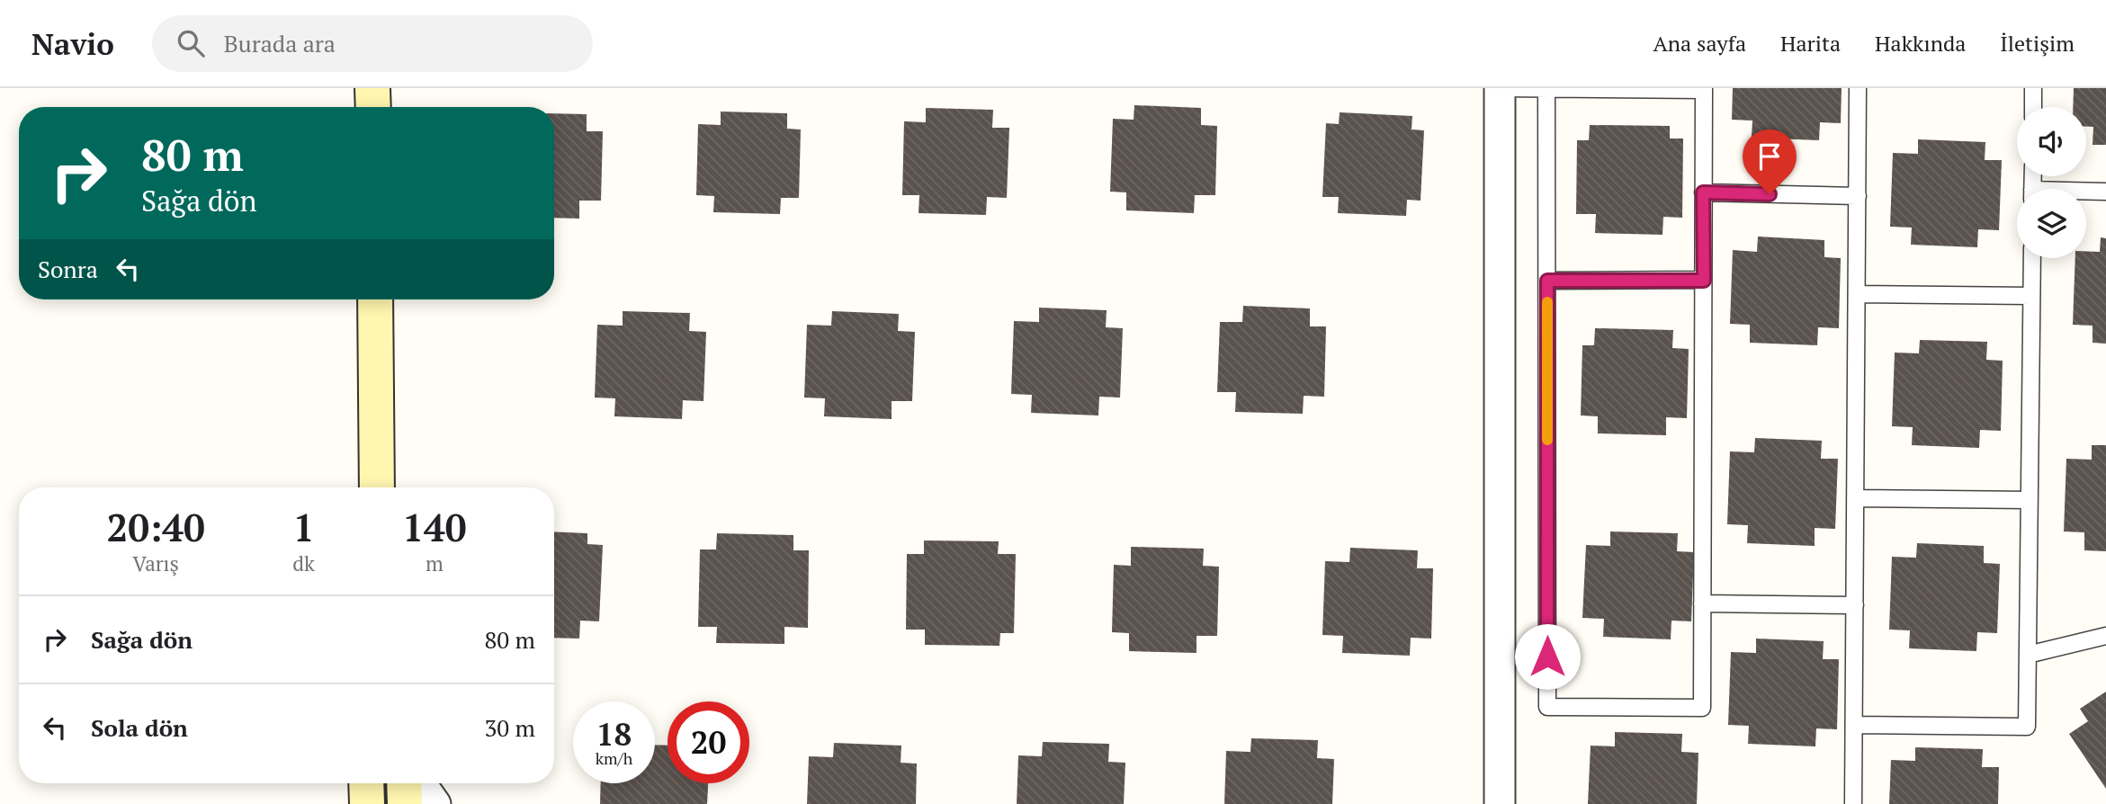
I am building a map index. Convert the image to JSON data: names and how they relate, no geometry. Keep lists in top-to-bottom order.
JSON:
{
  "page": {
    "header": "Navio",
    "search": "Burada ara",
    "nav": [
      "Ana sayfa",
      "Harita",
      "Hakkında",
      "İletişim"
    ],
    "turn": ["80 m", "Sağa dön"],
    "then": "Sonra",
    "eta": [
      "20:40",
      "Varış",
      "1",
      "dk",
      "140",
      "m"
    ],
    "list": [
      {
        "name": "Sağa dön",
        "value": "80 m"
      },
      {
        "name": "Sola dön",
        "value": "30 m"
      }
    ],
    "speed": "18 km/h",
    "limit": "20"
  }
}
